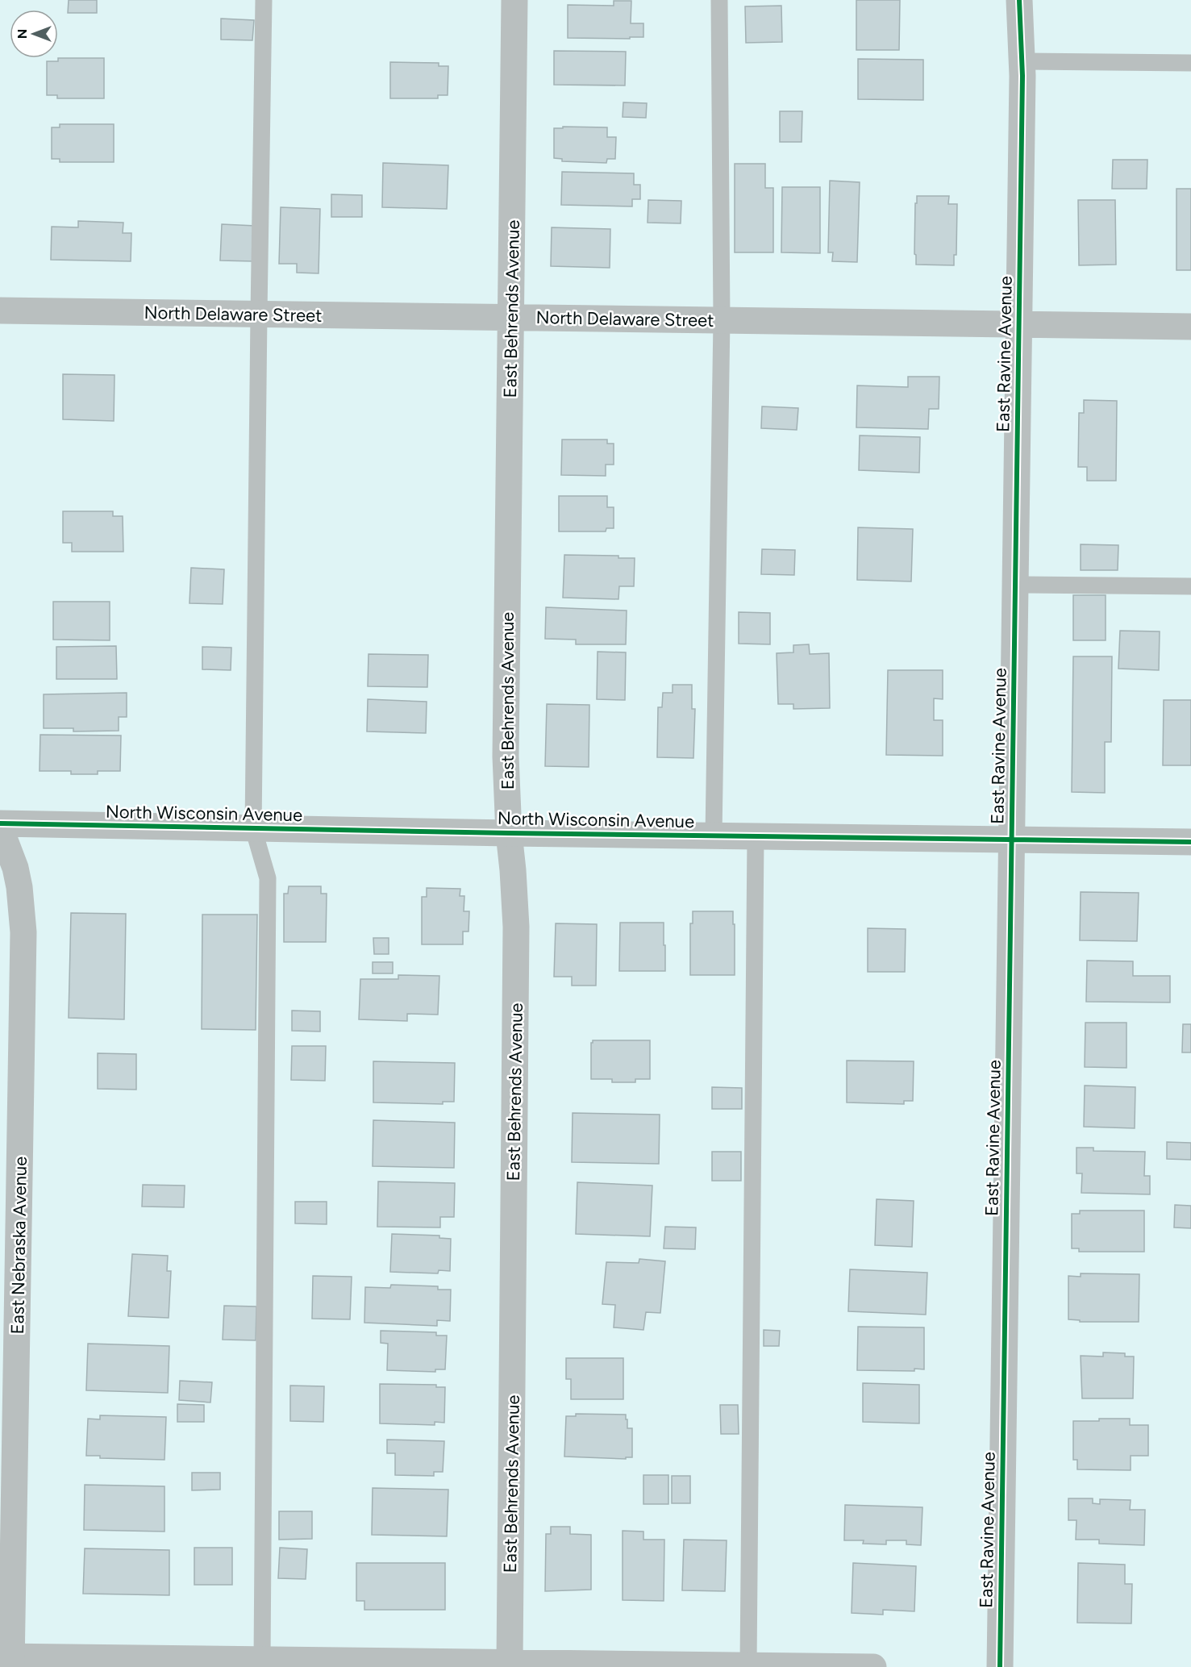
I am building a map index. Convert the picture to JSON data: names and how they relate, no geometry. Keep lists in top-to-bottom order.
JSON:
{
  "streets": {
    "street": [
      "East Behrends Avenue",
      "North Delaware Street",
      "East Ravine Avenue",
      "North Wisconsin Avenue",
      "East Nebraska Avenue"
    ]
  },
  "crossings": [
    ["East Behrends Avenue", "North Delaware Street"],
    ["East Behrends Avenue", "North Wisconsin Avenue"],
    ["North Delaware Street", "East Ravine Avenue"],
    ["East Ravine Avenue", "North Wisconsin Avenue"],
    ["North Wisconsin Avenue", "East Nebraska Avenue"]
  ],
  "north": "left"
}
